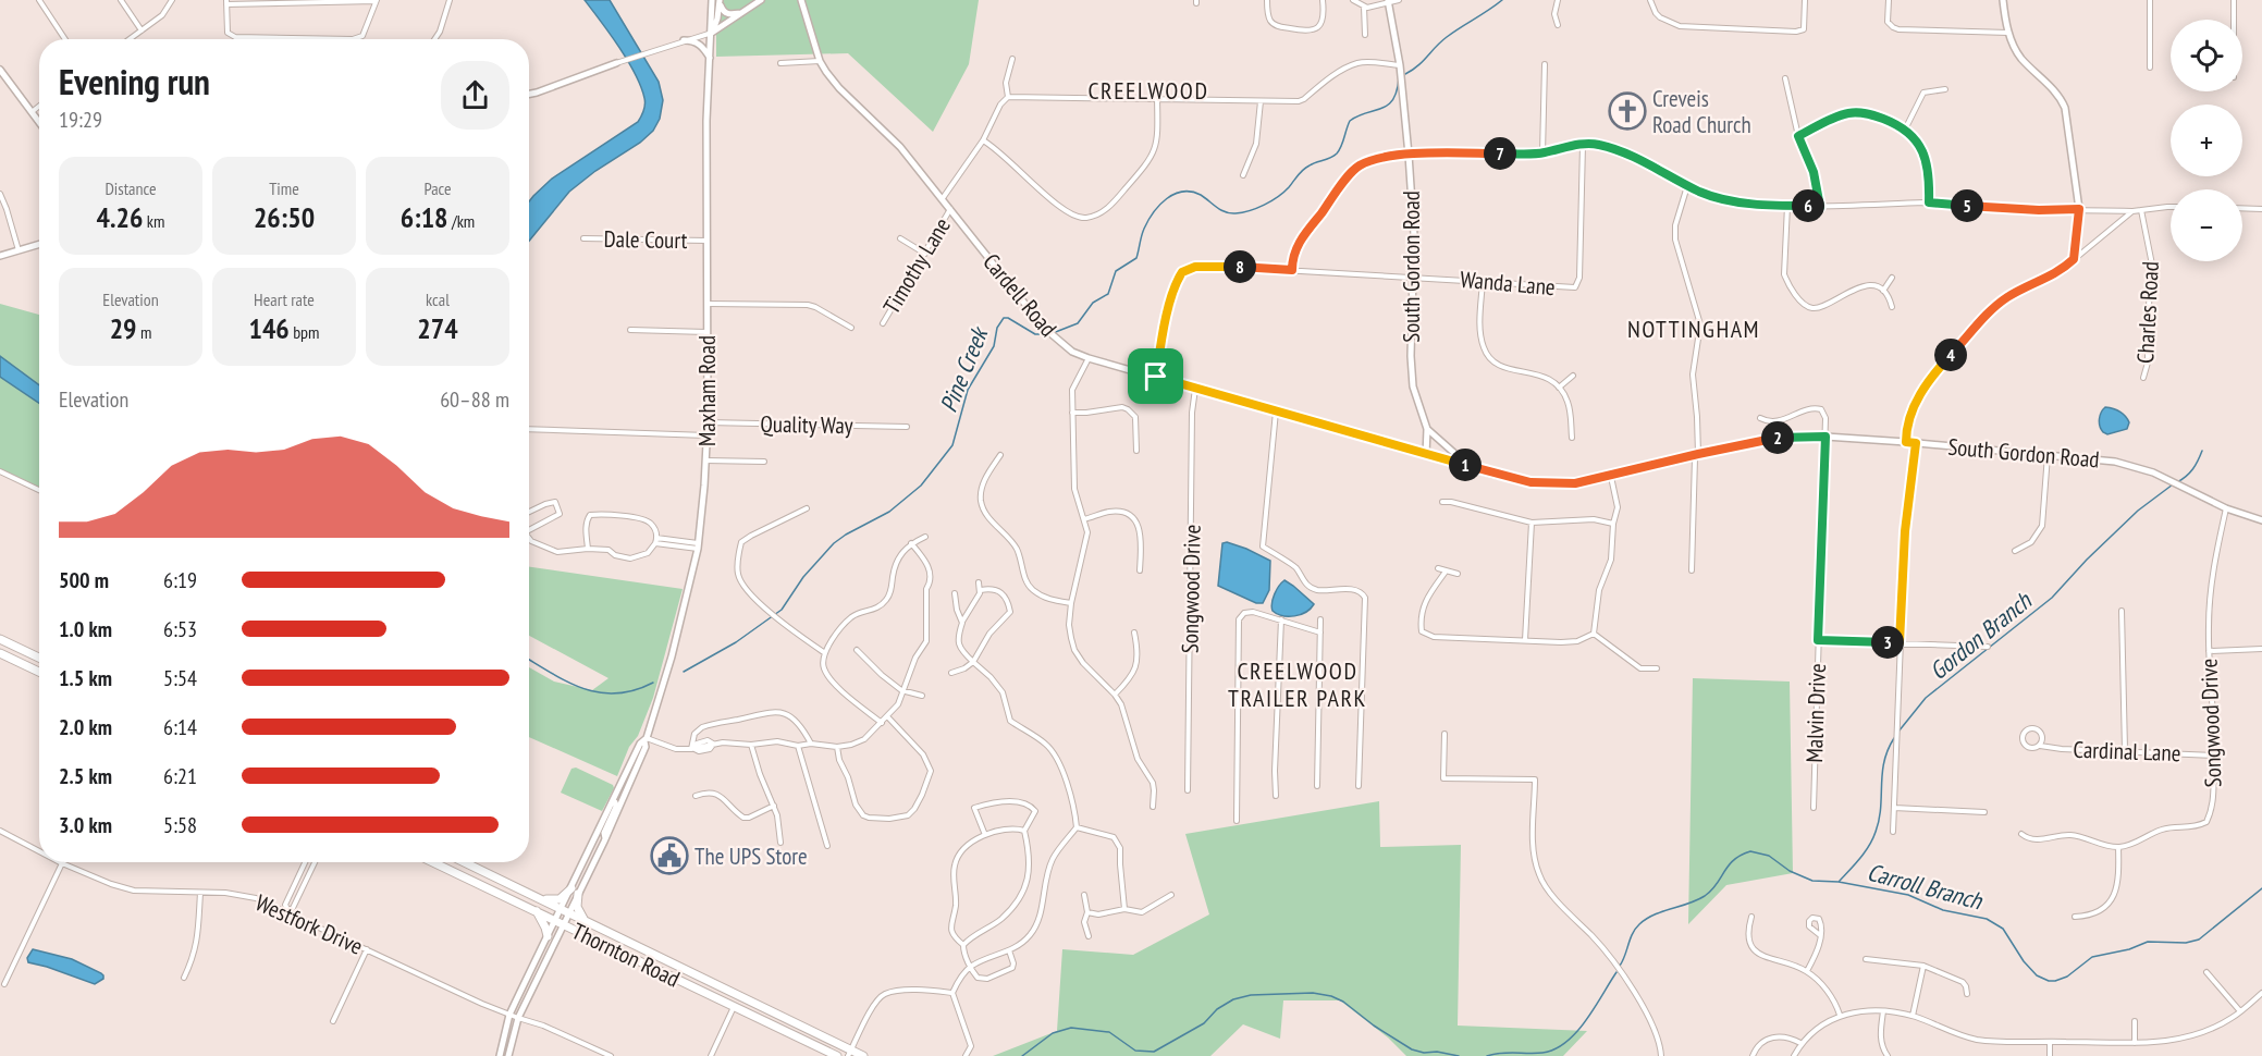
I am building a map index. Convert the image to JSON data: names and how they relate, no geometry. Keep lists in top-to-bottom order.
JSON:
{
  "streets": {
    "highway": ["Thornton Road"],
    "street": [
      "Dale Court",
      "Timothy Lane",
      "South Gordon Road",
      "Wanda Lane",
      "Cardell Road",
      "Charles Road",
      "Maxham Road",
      "Quality Way",
      "Songwood Drive",
      "Malvin Drive",
      "Cardinal Lane",
      "Westfork Drive"
    ]
  },
  "crossings": [
    ["Dale Court", "Maxham Road"],
    ["Timothy Lane", "Cardell Road"],
    ["South Gordon Road", "Wanda Lane"],
    ["South Gordon Road", "Cardell Road"],
    ["South Gordon Road", "Songwood Drive"],
    ["South Gordon Road", "Malvin Drive"],
    ["Wanda Lane", "Cardell Road"],
    ["Cardell Road", "Songwood Drive"],
    ["Maxham Road", "Quality Way"],
    ["Maxham Road", "Westfork Drive"],
    ["Maxham Road", "Thornton Road"],
    ["Songwood Drive", "Cardinal Lane"]
  ],
  "districts": ["CREELWOOD", "NOTTINGHAM", "CREELWOOD TRAILER PARK"],
  "water": ["Pine Creek", "Gordon Branch", "Carroll Branch"],
  "places": {
    "church": ["Creveis Road Church"],
    "public building": ["The UPS Store"]
  },
  "page": {
    "map_buttons": ["+", "−"],
    "heading": ["Evening run", "19:29"],
    "pins": [
      "7",
      "5",
      "6",
      "8",
      "4",
      "2",
      "1",
      "3"
    ],
    "stats": [
      ["Distance", "4.26 km"],
      ["Time", "26:50"],
      ["Pace", "6:18 /km"],
      ["Elevation", "29 m"],
      ["Heart rate", "146 bpm"],
      ["kcal", "274"]
    ],
    "chart": ["Elevation", "60–88 m"],
    "list": [
      {
        "name": "500 m",
        "note": "6:19"
      },
      {
        "name": "1.0 km",
        "note": "6:53"
      },
      {
        "name": "1.5 km",
        "note": "5:54"
      },
      {
        "name": "2.0 km",
        "note": "6:14"
      },
      {
        "name": "2.5 km",
        "note": "6:21"
      },
      {
        "name": "3.0 km",
        "note": "5:58"
      }
    ]
  }
}
